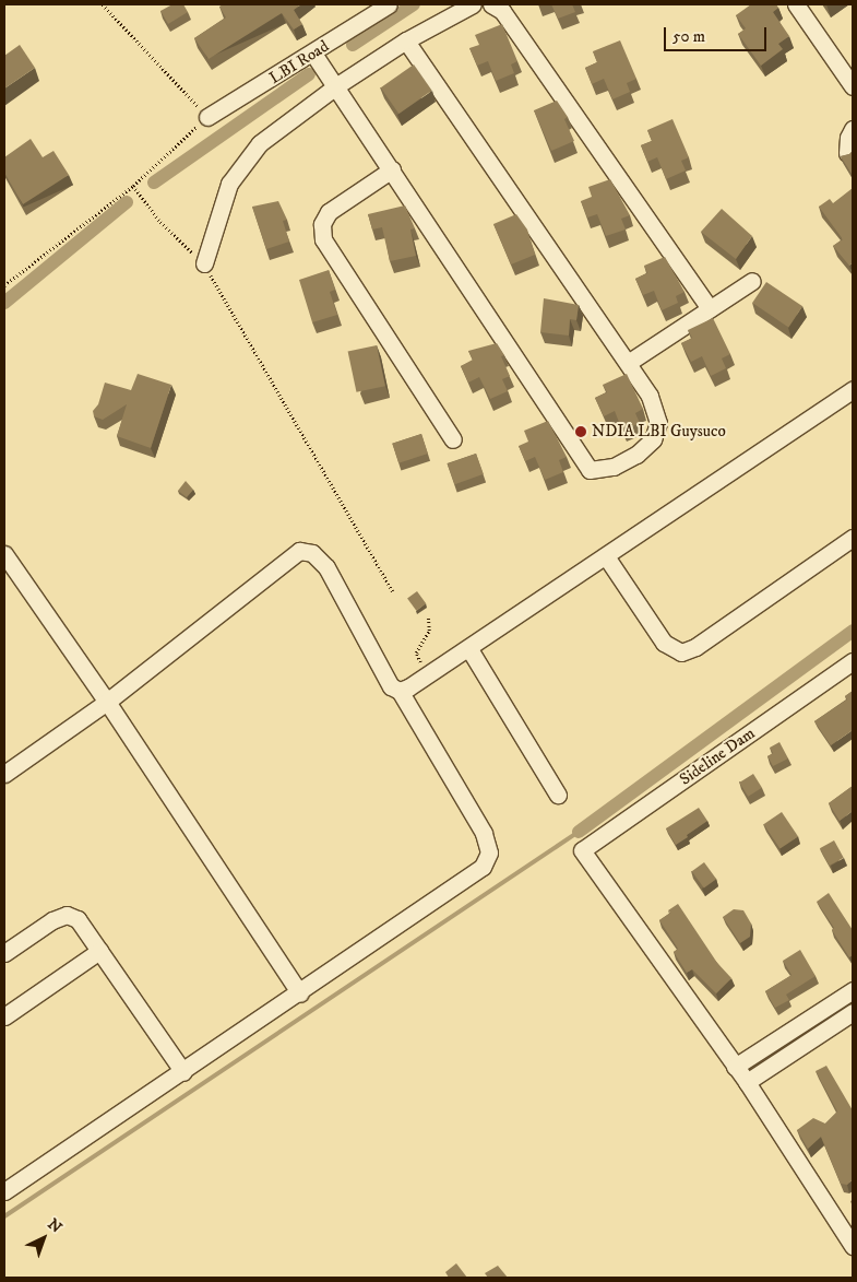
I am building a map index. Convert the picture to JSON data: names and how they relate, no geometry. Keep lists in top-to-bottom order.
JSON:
{
  "streets": {
    "street": ["LBI Road", "Sideline Dam"]
  },
  "places": ["NDIA LBI Guysuco"],
  "scale_bar": "50 m",
  "north": "top right"
}
